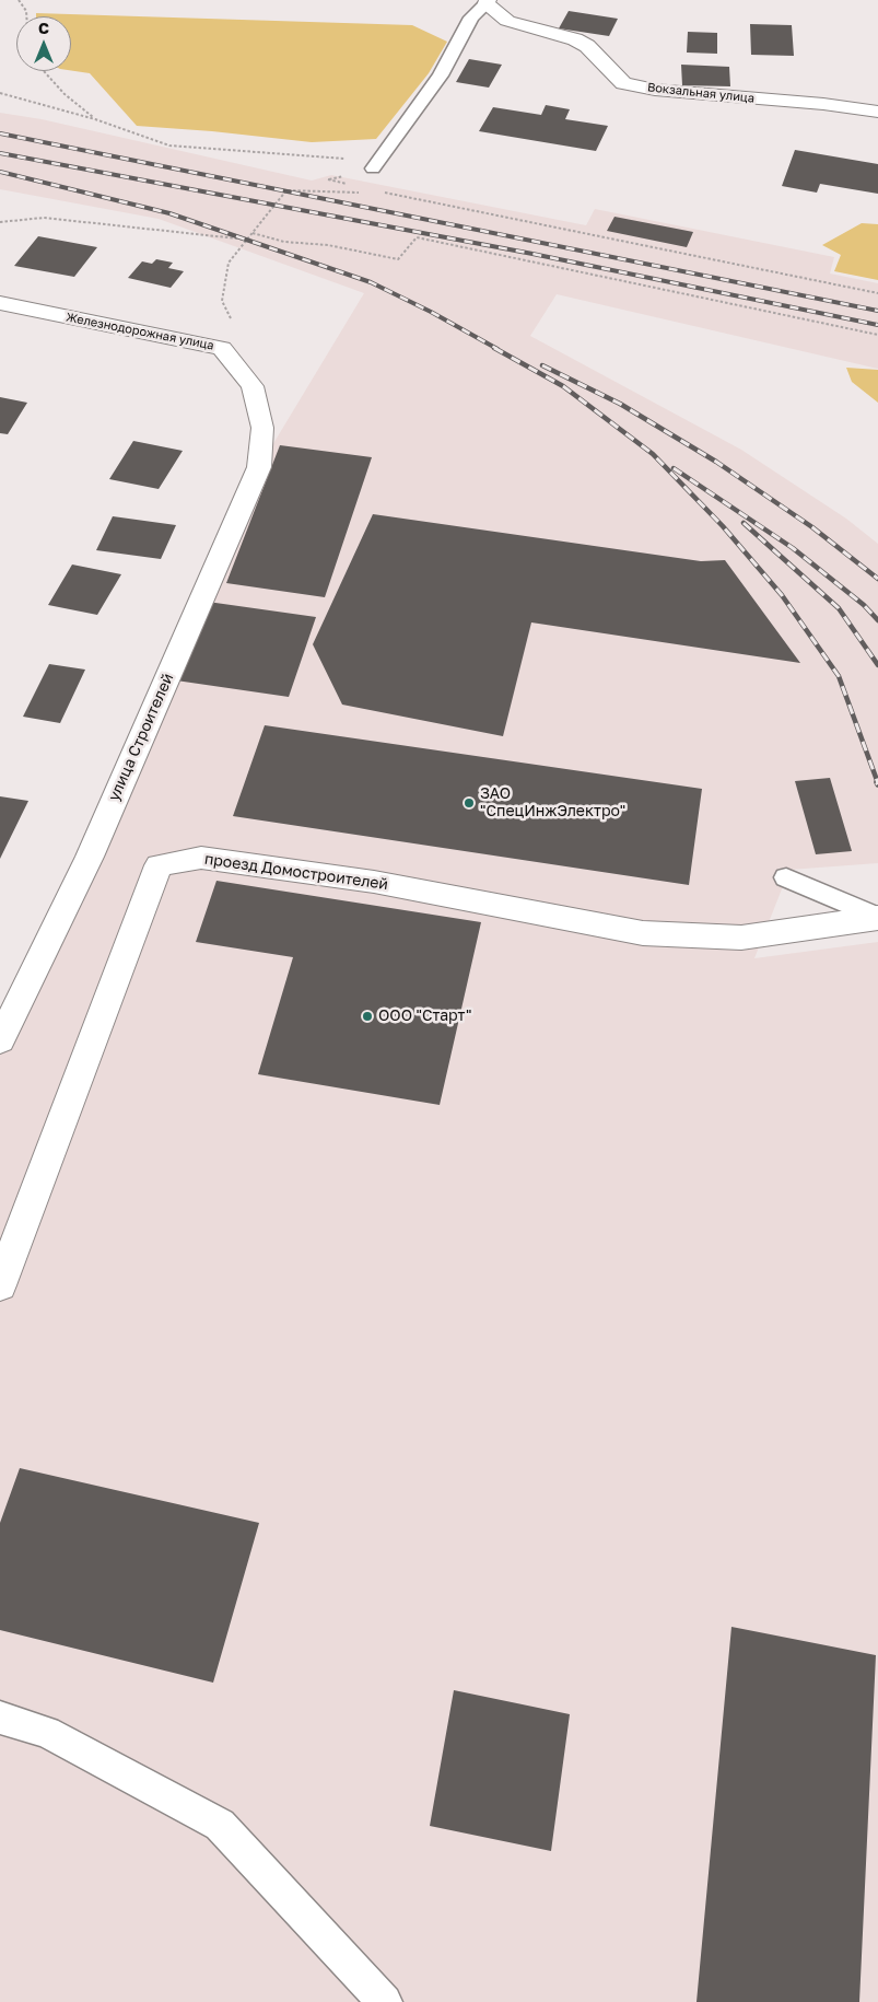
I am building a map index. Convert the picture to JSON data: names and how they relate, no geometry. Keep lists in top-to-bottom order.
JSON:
{
  "streets": {
    "street": [
      "Вокзальная улица",
      "Железнодорожная улица",
      "улица Строителей",
      "проезд Домостроителей"
    ]
  },
  "crossings": [
    ["Железнодорожная улица", "улица Строителей"]
  ],
  "places": ["ЗАО \"СпецИнжЭлектро\"", "ООО \"Старт\""],
  "north": "top"
}
